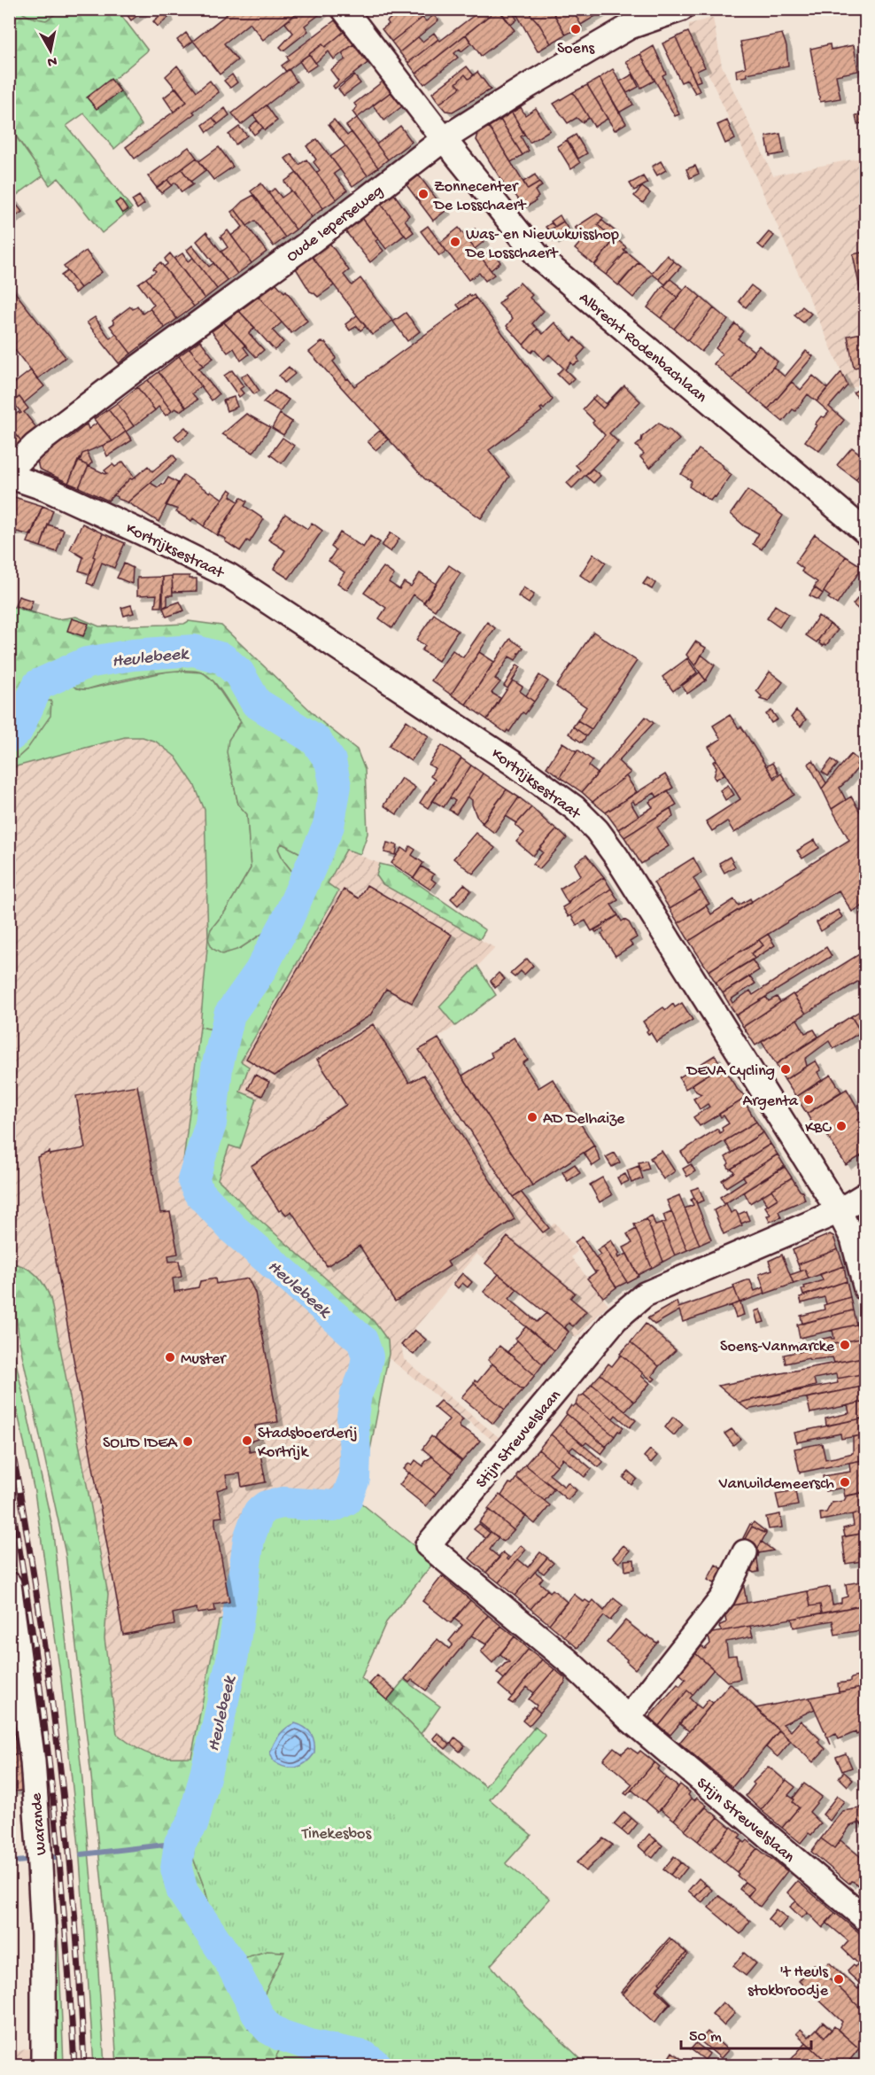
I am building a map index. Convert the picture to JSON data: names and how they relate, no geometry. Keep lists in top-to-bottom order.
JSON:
{
  "streets": {
    "street": [
      "Oude Ieperseweg",
      "Albrecht Rodenbachlaan",
      "Kortrijksestraat",
      "Stijn Streuvelslaan",
      "Warande"
    ]
  },
  "crossings": [
    ["Oude Ieperseweg", "Albrecht Rodenbachlaan"],
    ["Kortrijksestraat", "Stijn Streuvelslaan"]
  ],
  "water": ["Heulebeek"],
  "parks": ["Tinekesbos"],
  "places": [
    "Soens",
    "Zonnecenter De Losschaert",
    "Was- en Nieuwkuisshop De Losschaert",
    "DEVA Cycling",
    "Argenta",
    "AD Delhaize",
    "KBC",
    "Soens-Vanmarcke",
    "Muster",
    "Stadsboerderij Kortrijk",
    "SOLID IDEA",
    "Vanwildemeersch",
    "'t Heuls stokbroodje"
  ],
  "scale_bar": "50 m",
  "north": "bottom"
}
